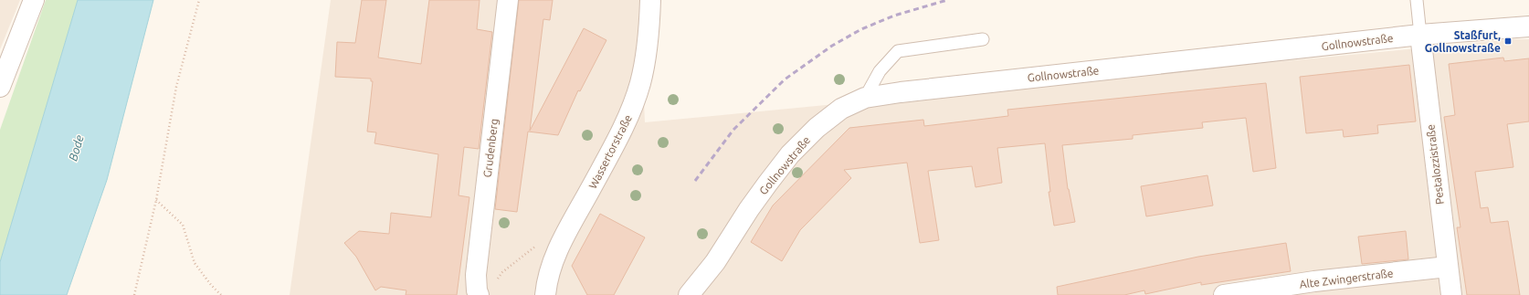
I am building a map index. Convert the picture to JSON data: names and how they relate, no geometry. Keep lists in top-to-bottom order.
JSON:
{
  "streets": {
    "street": [
      "Gollnowstraße",
      "Grudenberg",
      "Wassertorstraße",
      "Pestalozzistraße",
      "Alte Zwingerstraße"
    ]
  },
  "crossings": [
    ["Gollnowstraße", "Pestalozzistraße"],
    ["Pestalozzistraße", "Alte Zwingerstraße"]
  ],
  "water": ["Bode"],
  "places": {
    "transit": ["Staßfurt, Gollnowstraße"]
  }
}
